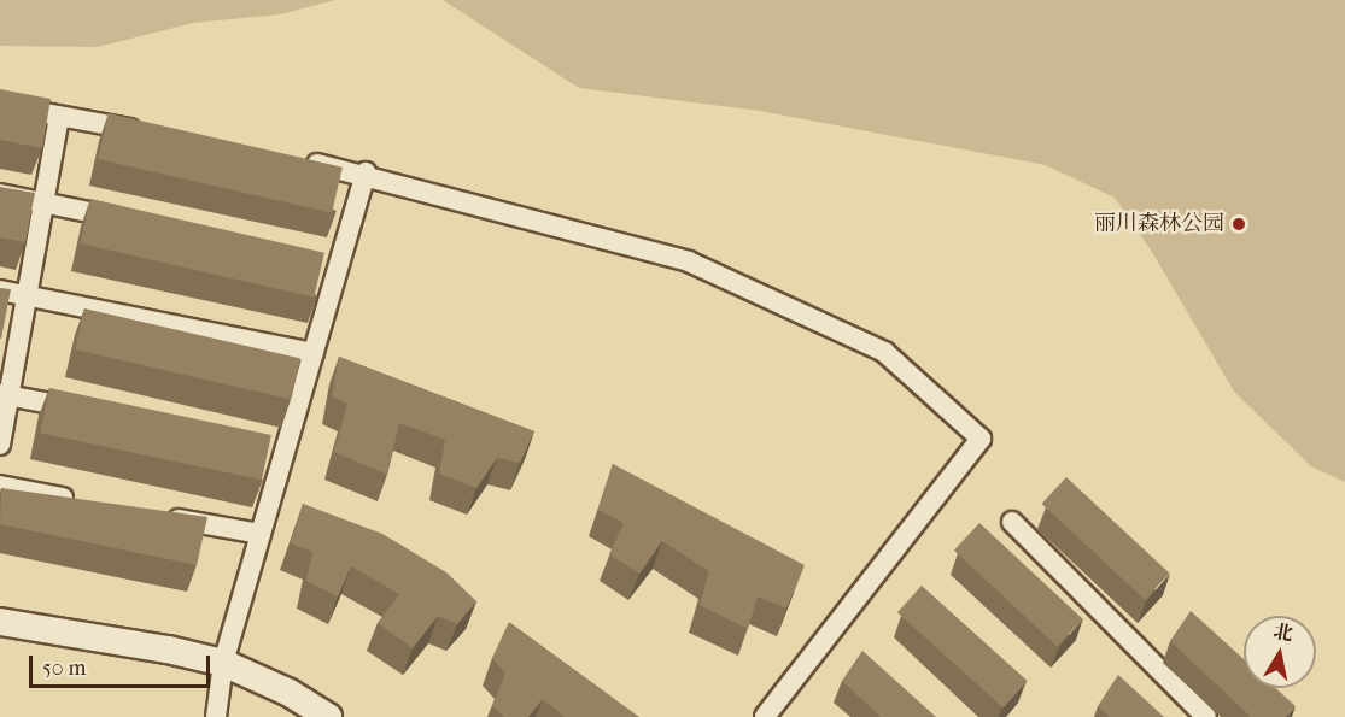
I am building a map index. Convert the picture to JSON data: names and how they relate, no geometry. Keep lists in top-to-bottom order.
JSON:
{
  "places": ["丽川森林公园"],
  "scale_bar": "50 m",
  "north": "top"
}
